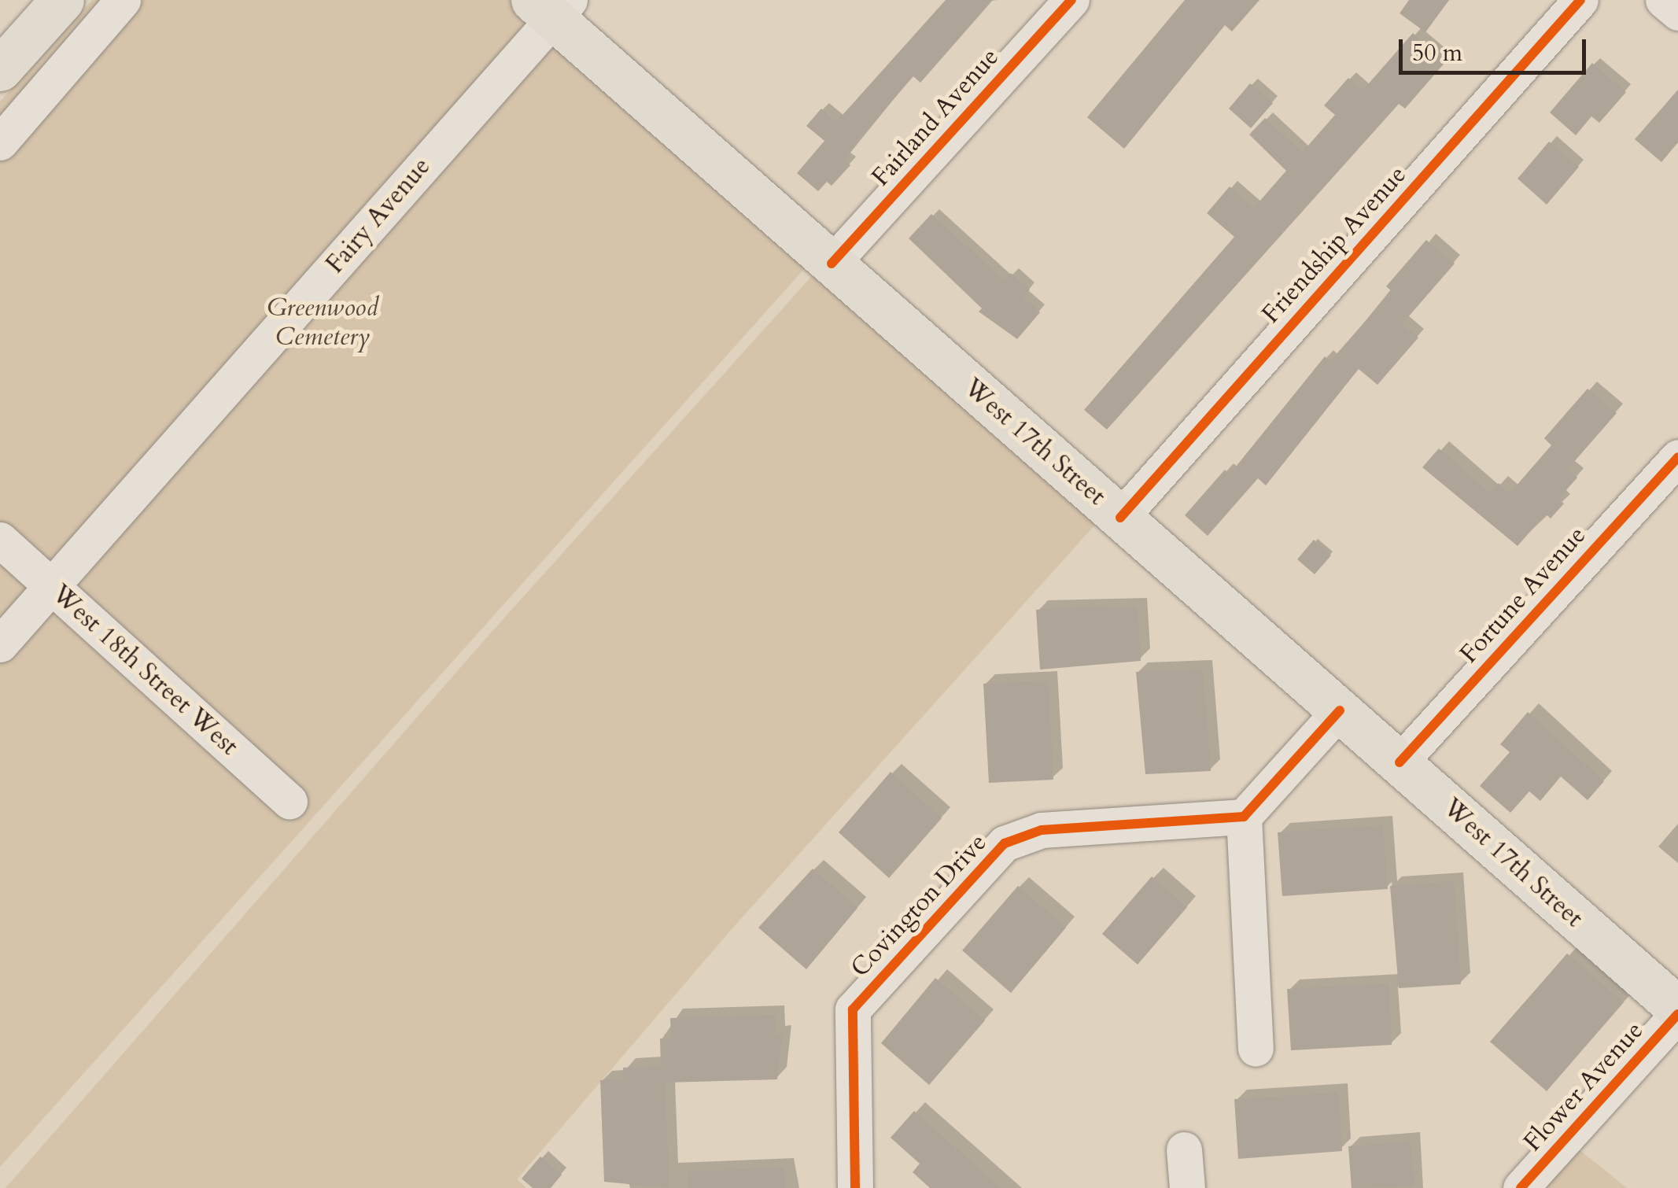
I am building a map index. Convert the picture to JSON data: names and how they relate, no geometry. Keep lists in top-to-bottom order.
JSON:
{
  "streets": {
    "main road": ["West 17th Street"],
    "street": [
      "Fairland Avenue",
      "Fairy Avenue",
      "Friendship Avenue",
      "Fortune Avenue",
      "West 18th Street West",
      "Covington Drive",
      "Flower Avenue"
    ]
  },
  "crossings": [
    ["Fairland Avenue", "West 17th Street"],
    ["Fairy Avenue", "West 17th Street"],
    ["Fairy Avenue", "West 18th Street West"],
    ["Friendship Avenue", "West 17th Street"],
    ["West 17th Street", "Fortune Avenue"],
    ["West 17th Street", "Flower Avenue"]
  ],
  "parks": ["Greenwood Cemetery"],
  "scale_bar": "50 m"
}
